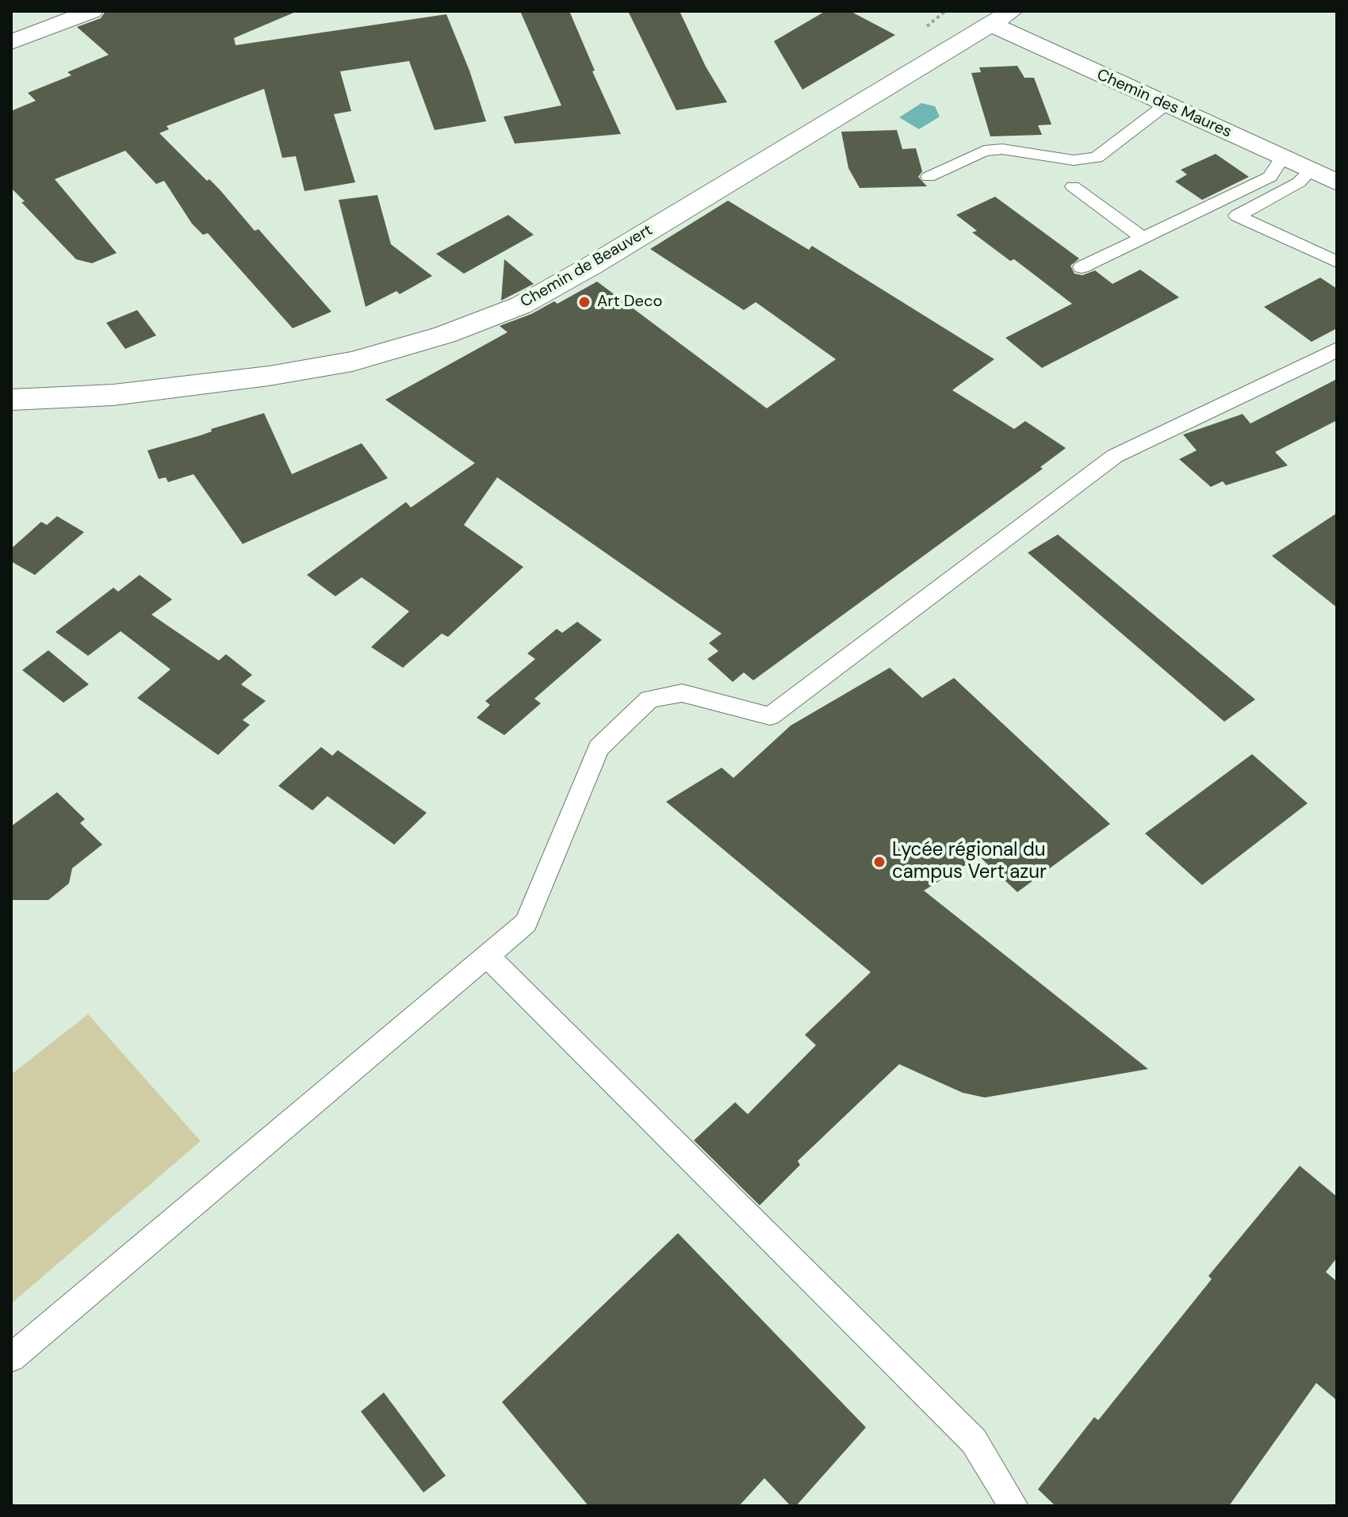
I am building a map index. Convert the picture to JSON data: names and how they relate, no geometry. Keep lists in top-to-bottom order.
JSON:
{
  "streets": {
    "street": ["Chemin des Maures", "Chemin de Beauvert"]
  },
  "crossings": [
    ["Chemin des Maures", "Chemin de Beauvert"]
  ],
  "places": ["Art Deco", "Lycée régional du campus Vert azur"]
}
